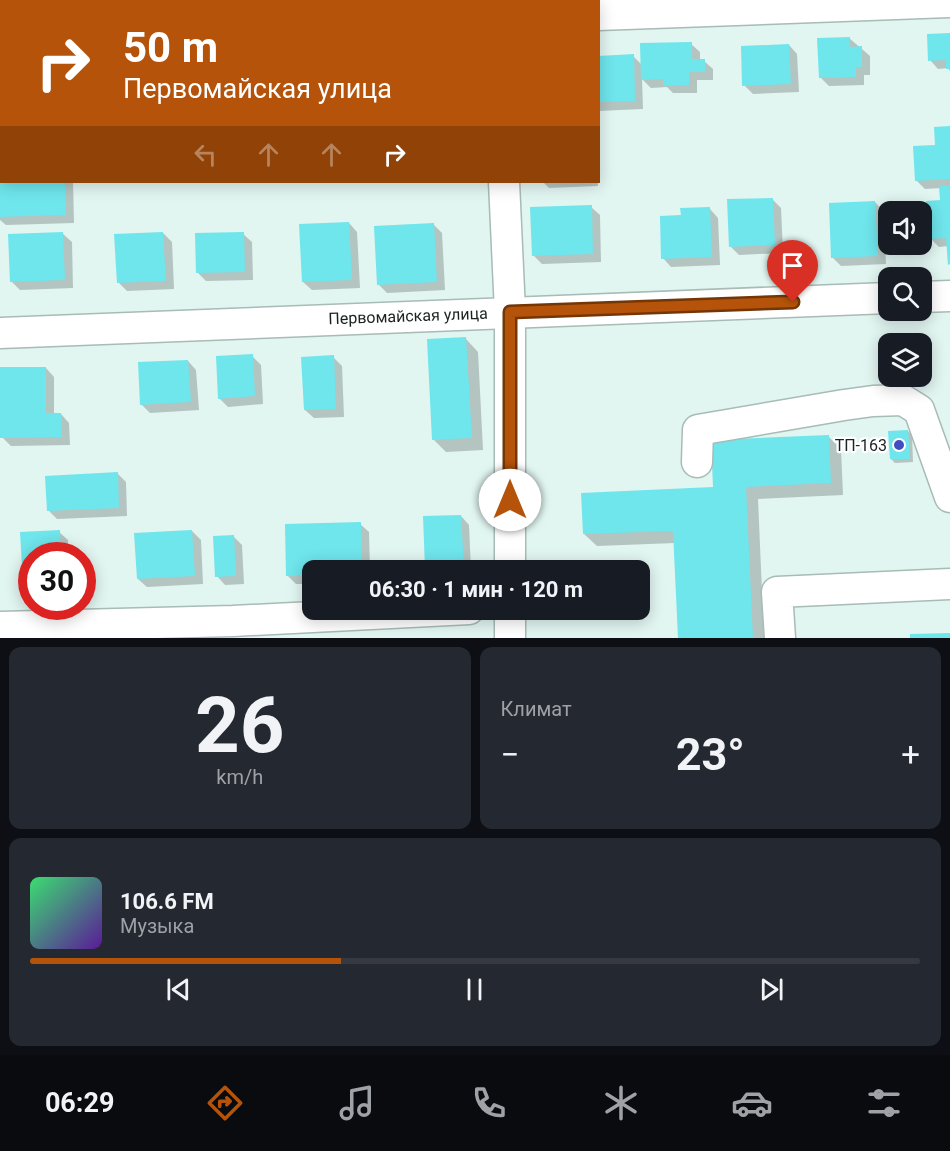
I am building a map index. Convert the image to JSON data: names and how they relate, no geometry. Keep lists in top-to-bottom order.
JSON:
{
  "streets": {
    "street": ["Первомайская улица"]
  },
  "places": ["ТП-163"],
  "page": {
    "turn": ["50 m", "Первомайская улица"],
    "limit": "30",
    "trip": "06:30 · 1 мин · 120 m",
    "tile": [
      ["26", "km/h"],
      "Климат"
    ],
    "heat": ["−", "23°", "+"],
    "song": ["106.6 FM", "Музыка"],
    "tabs": "06:29"
  }
}
